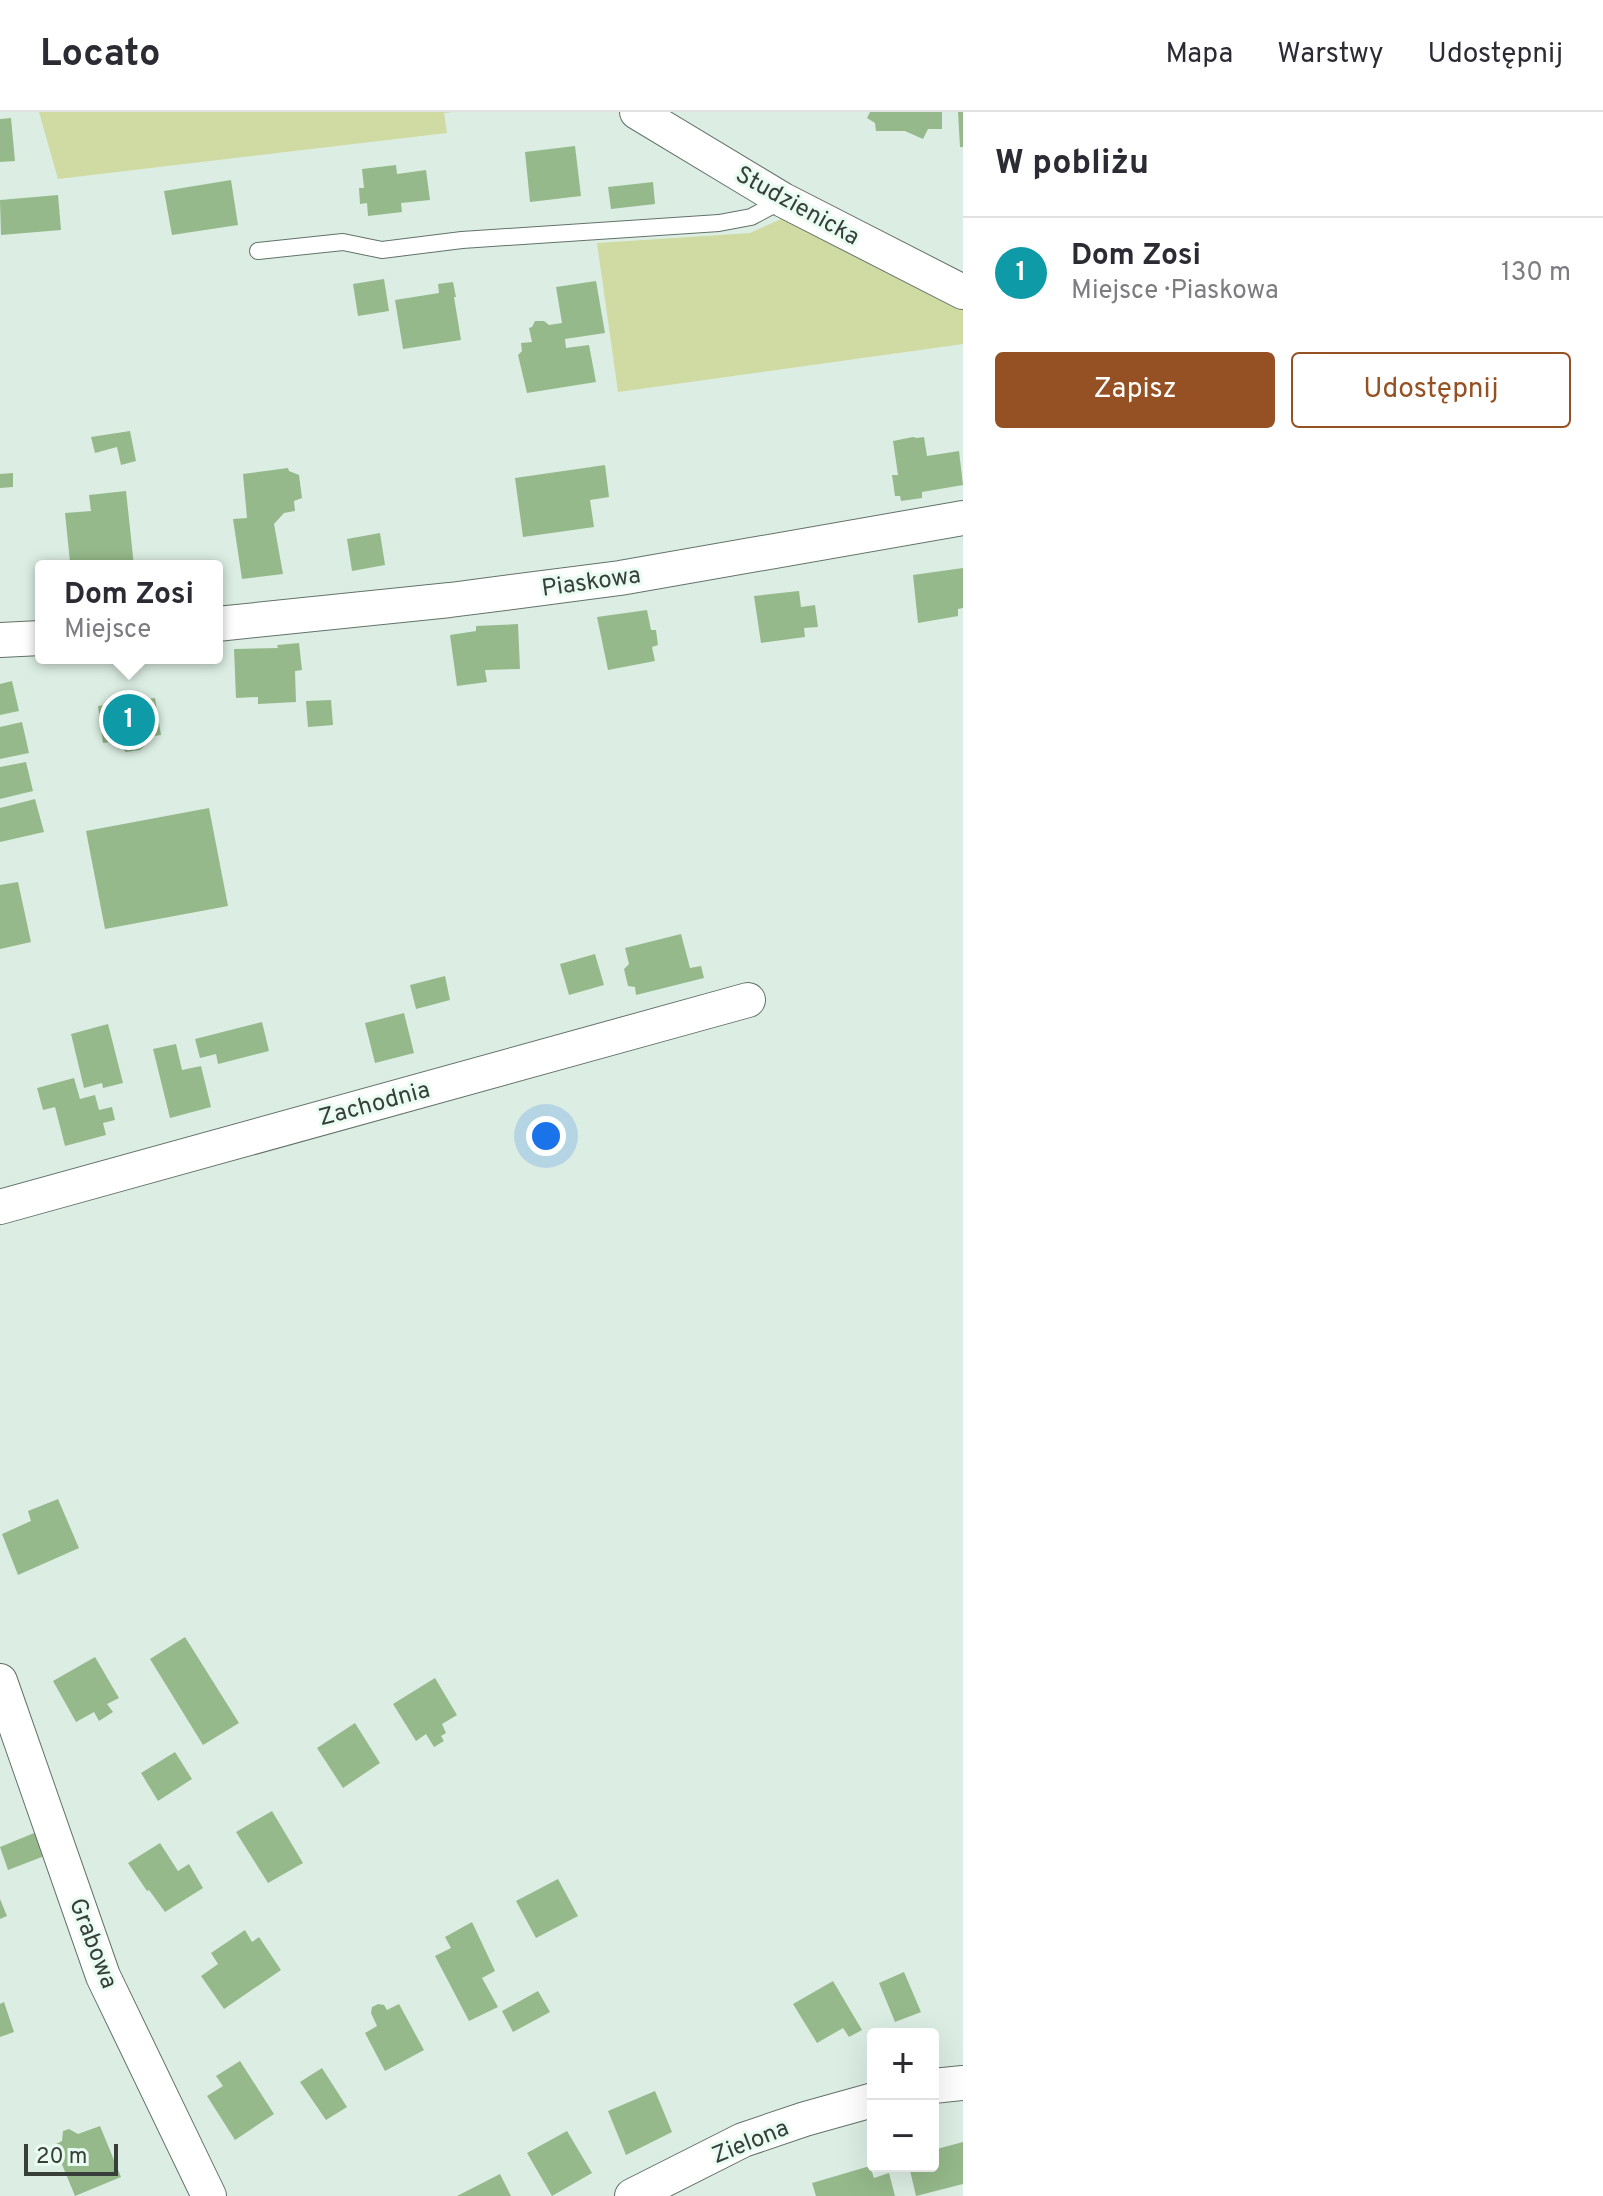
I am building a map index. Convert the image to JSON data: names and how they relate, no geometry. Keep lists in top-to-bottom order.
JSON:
{
  "streets": {
    "street": [
      "Studzienicka",
      "Piaskowa",
      "Zachodnia",
      "Grabowa",
      "Zielona"
    ]
  },
  "scale_bar": "20 m",
  "page": {
    "header": "Locato",
    "nav": ["Mapa", "Warstwy", "Udostępnij"],
    "heading": "W pobliżu",
    "list": [
      {
        "mark": "1",
        "name": "Dom Zosi",
        "note": "Miejsce · Piaskowa",
        "value": "130 m"
      }
    ],
    "buttons": ["Zapisz", "Udostępnij"],
    "popup": ["Dom Zosi", "Miejsce"],
    "pins": "1",
    "map_buttons": ["+", "−"],
    "scale": "20 m"
  }
}
